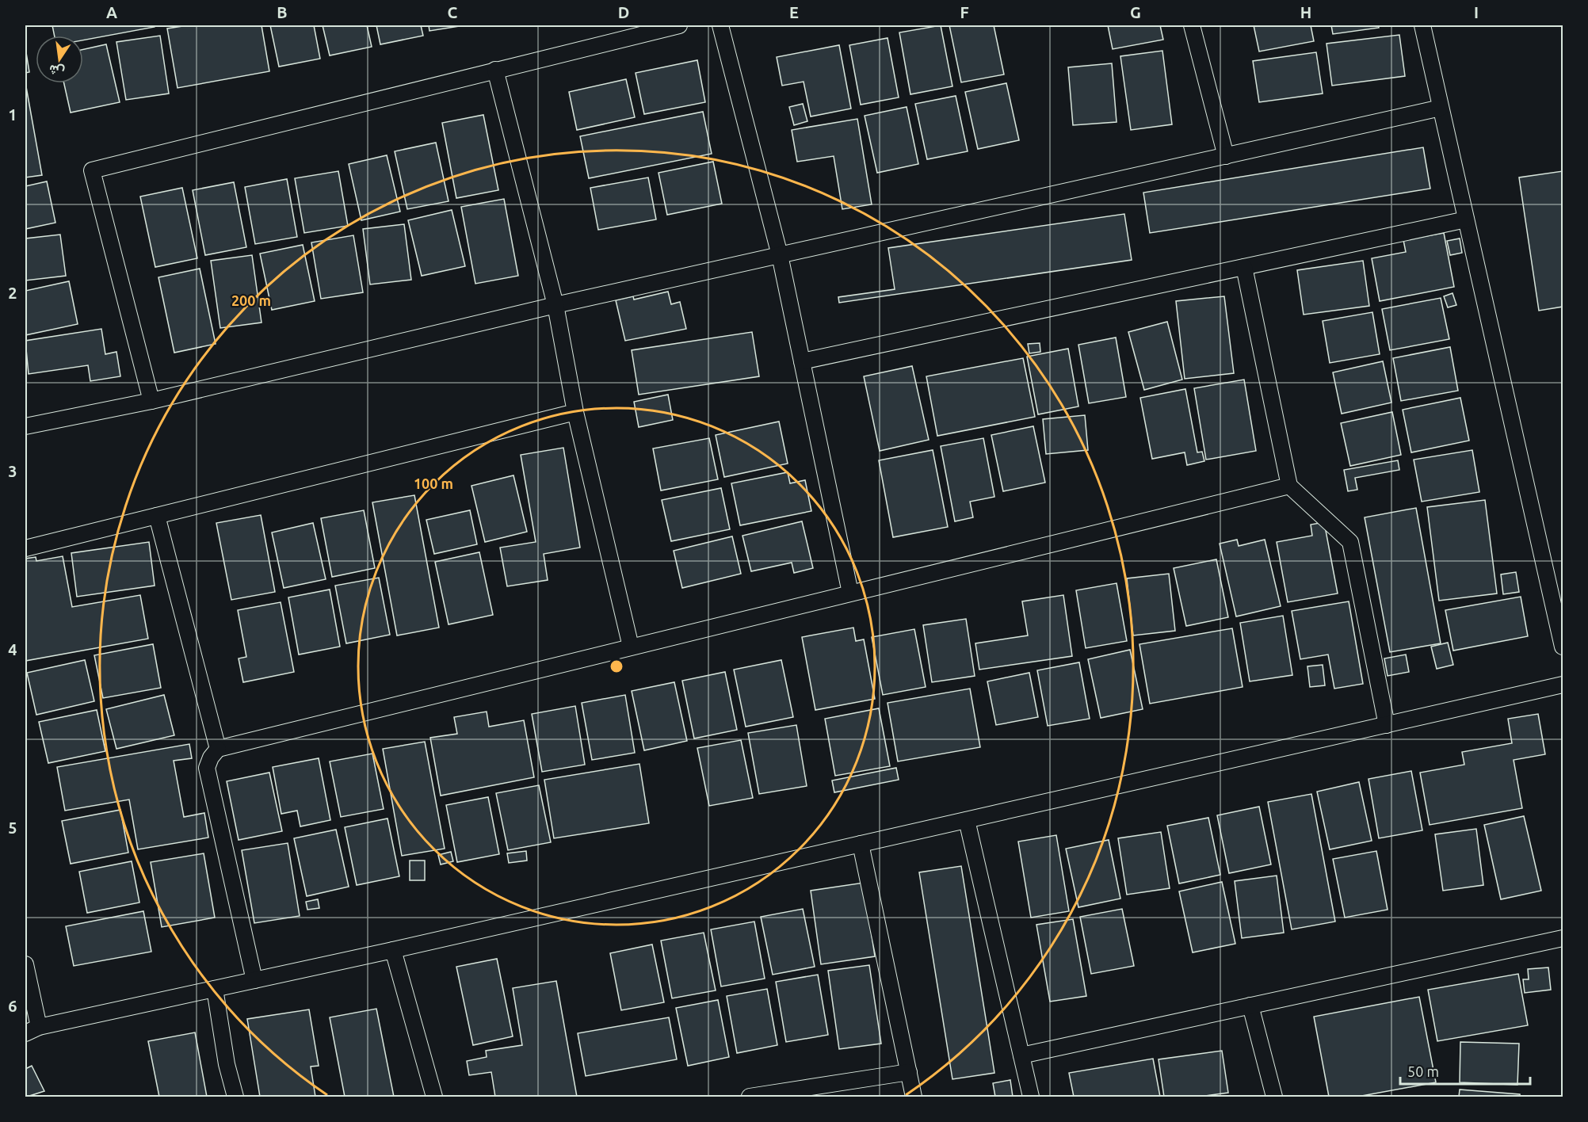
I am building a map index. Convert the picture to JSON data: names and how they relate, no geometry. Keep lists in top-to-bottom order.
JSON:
{
  "scale_bar": "50 m",
  "north": "bottom",
  "grid": {
    "columns": [
      "A",
      "B",
      "C",
      "D",
      "E",
      "F",
      "G",
      "H",
      "I"
    ],
    "rows": [
      "1",
      "2",
      "3",
      "4",
      "5",
      "6"
    ]
  },
  "rings": ["200 m", "100 m"]
}
